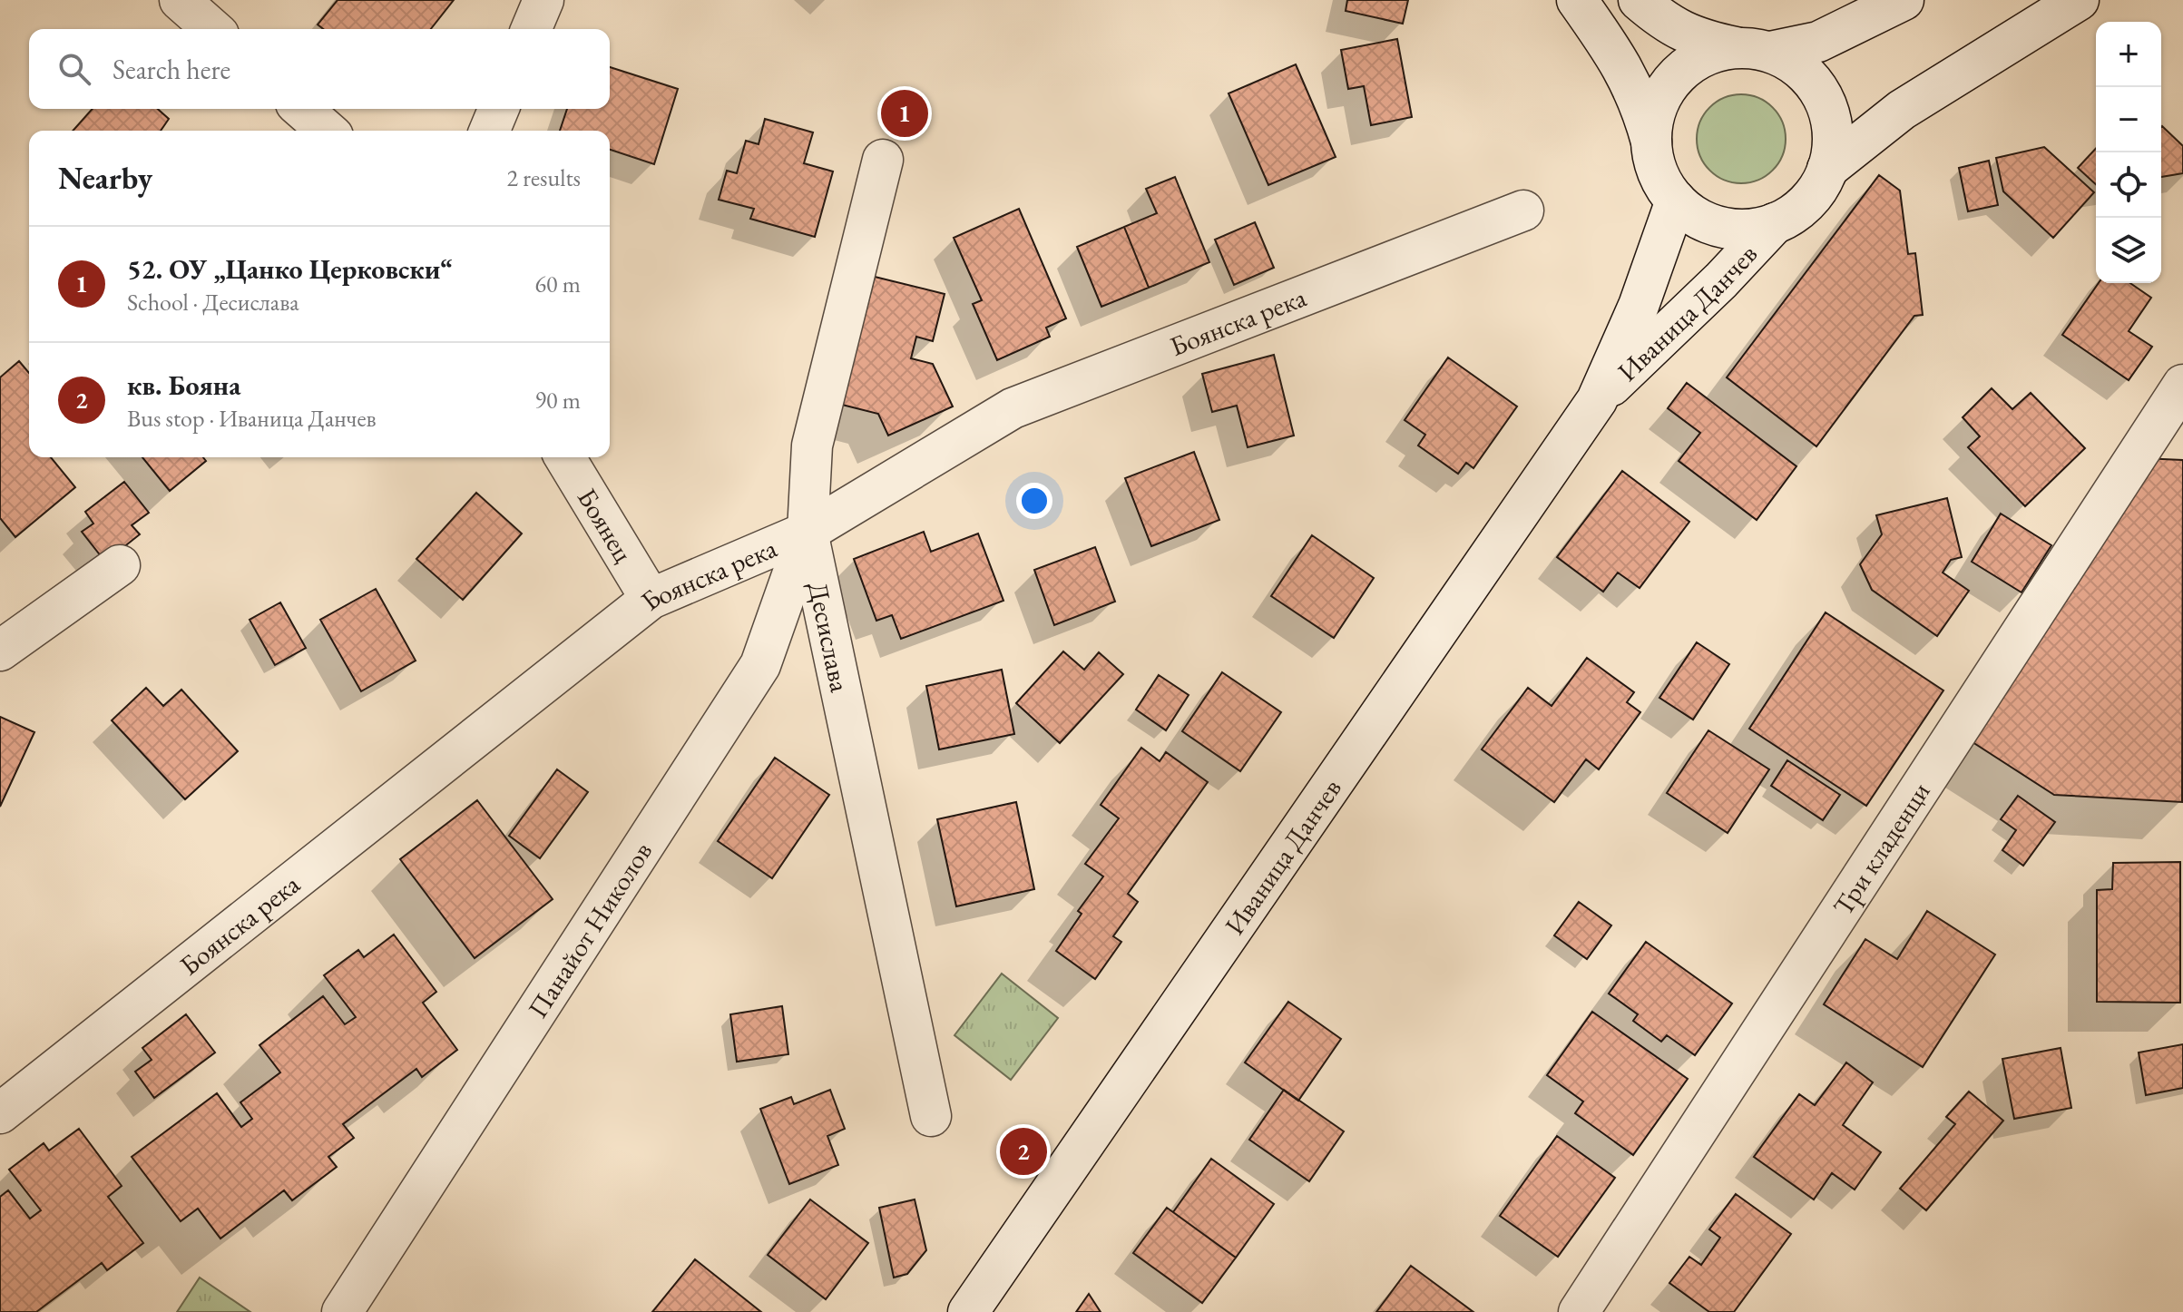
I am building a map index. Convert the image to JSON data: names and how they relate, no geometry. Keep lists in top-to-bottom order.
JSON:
{
  "streets": {
    "street": [
      "Иваница Данчев",
      "Боянска река",
      "Боянец",
      "Десислава",
      "Три кладенци",
      "Панайот Николов"
    ]
  },
  "crossings": [
    ["Боянска река", "Боянец"],
    ["Боянска река", "Десислава"],
    ["Боянска река", "Панайот Николов"],
    ["Десислава", "Панайот Николов"]
  ],
  "page": {
    "map_buttons": ["+", "−"],
    "search": "Search here",
    "pins": ["1", "2"],
    "heading": ["Nearby", "2 results"],
    "list": [
      {
        "mark": "1",
        "name": "52. ОУ „Цанко Церковски“",
        "note": "School · Десислава",
        "value": "60 m"
      },
      {
        "mark": "2",
        "name": "кв. Бояна",
        "note": "Bus stop · Иваница Данчев",
        "value": "90 m"
      }
    ]
  }
}
